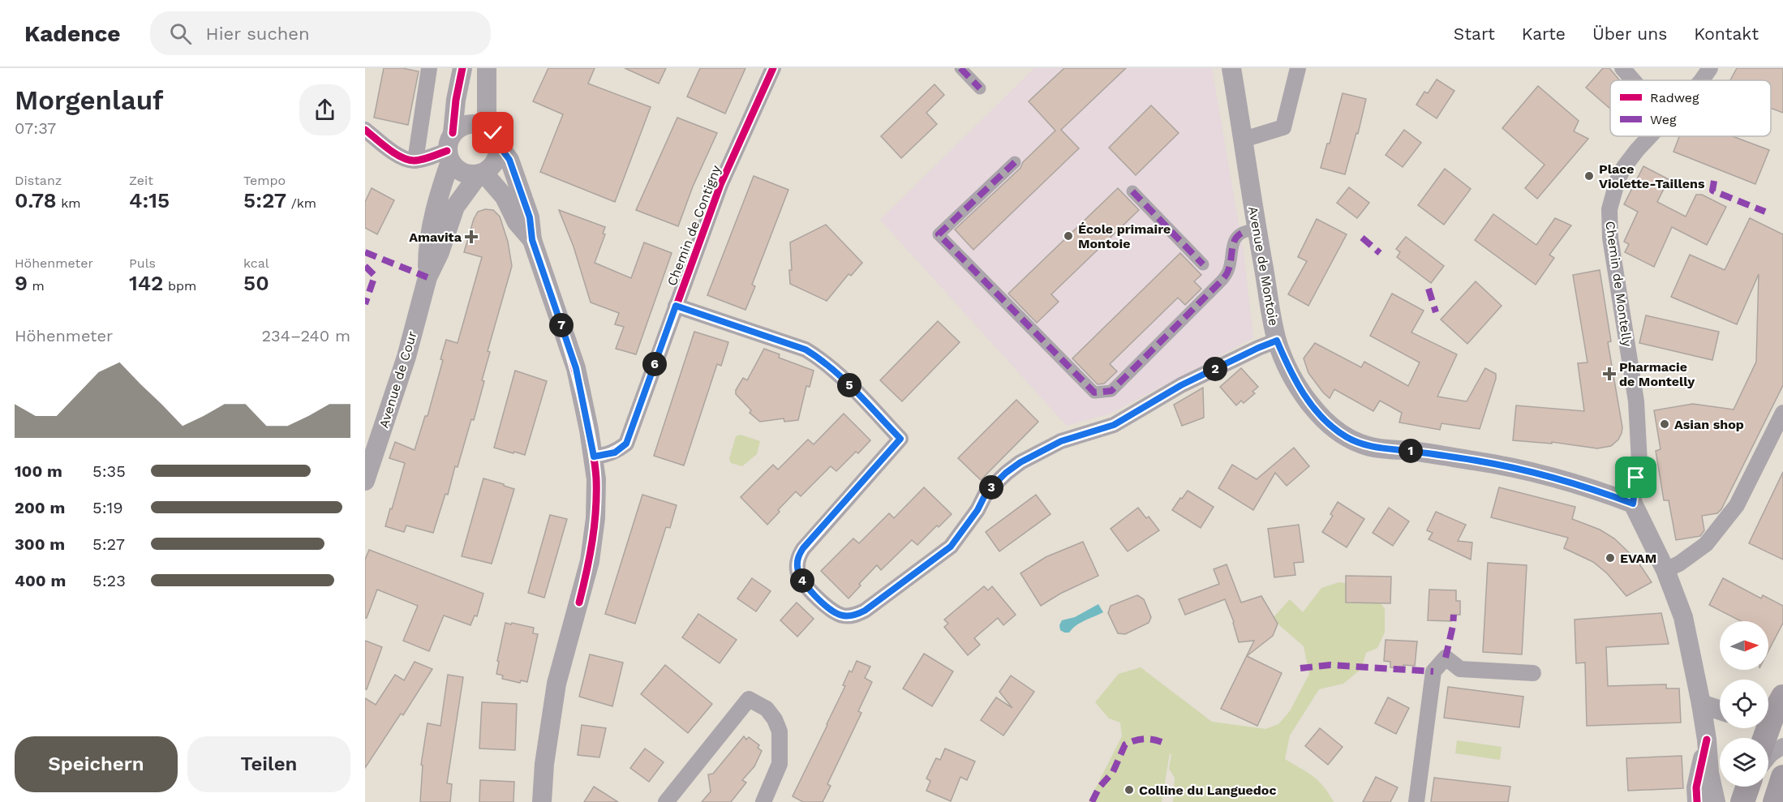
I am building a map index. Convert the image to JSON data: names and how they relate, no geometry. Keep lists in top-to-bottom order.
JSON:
{
  "streets": {
    "street": [
      "Chemin de Contigny",
      "Avenue de Montoie",
      "Chemin de Montelly",
      "Avenue de Cour"
    ]
  },
  "crossings": [
    ["Avenue de Montoie", "Chemin de Montelly"]
  ],
  "places": {
    "other": [
      "Place Violette-Taillens",
      "École primaire Montoie",
      "Asian shop",
      "EVAM",
      "Colline du Languedoc"
    ],
    "health": ["Amavita", "Pharmacie de Montelly"]
  },
  "legend": ["Radweg", "Weg"],
  "north": "right",
  "page": {
    "header": "Kadence",
    "search": "Hier suchen",
    "nav": [
      "Start",
      "Karte",
      "Über uns",
      "Kontakt"
    ],
    "heading": ["Morgenlauf", "07:37"],
    "stats": [
      ["Distanz", "0.78 km"],
      ["Zeit", "4:15"],
      ["Tempo", "5:27 /km"],
      ["Höhenmeter", "9 m"],
      ["Puls", "142 bpm"],
      ["kcal", "50"]
    ],
    "pins": [
      "7",
      "6",
      "2",
      "5",
      "1",
      "3",
      "4"
    ],
    "chart": ["Höhenmeter", "234–240 m"],
    "list": [
      {
        "name": "100 m",
        "note": "5:35"
      },
      {
        "name": "200 m",
        "note": "5:19"
      },
      {
        "name": "300 m",
        "note": "5:27"
      },
      {
        "name": "400 m",
        "note": "5:23"
      }
    ],
    "buttons": ["Speichern", "Teilen"]
  }
}
